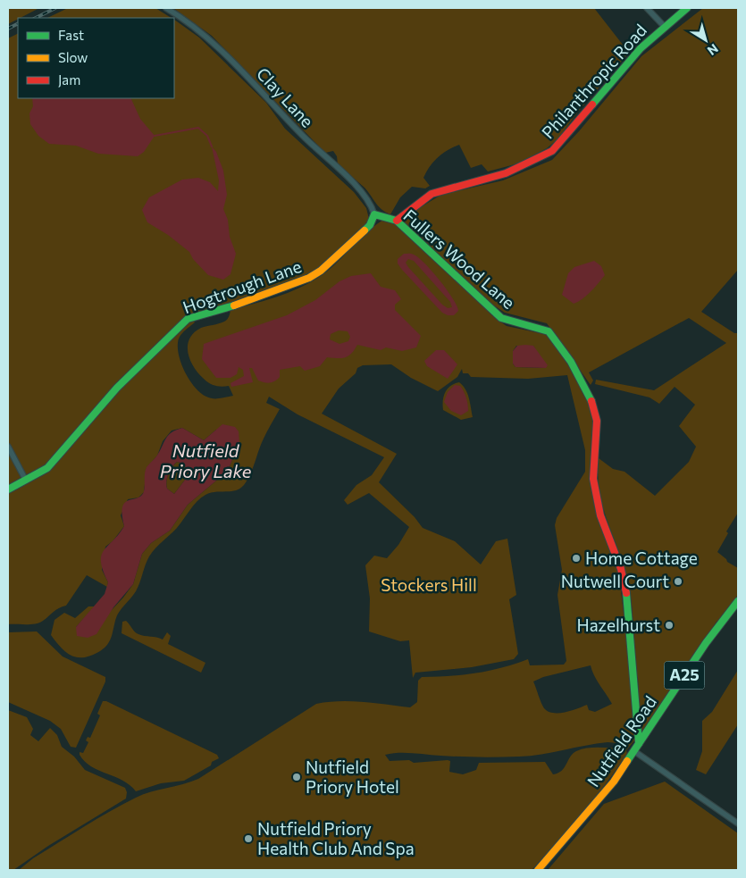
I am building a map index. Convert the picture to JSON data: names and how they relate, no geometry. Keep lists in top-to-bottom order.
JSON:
{
  "streets": {
    "street": [
      "Philanthropic Road",
      "Clay Lane",
      "Fullers Wood Lane",
      "Hogtrough Lane",
      "A25",
      "Nutfield Road"
    ]
  },
  "crossings": [
    ["Philanthropic Road", "Fullers Wood Lane"],
    ["Clay Lane", "Fullers Wood Lane"],
    ["Clay Lane", "Hogtrough Lane"],
    ["Fullers Wood Lane", "Hogtrough Lane"],
    ["Fullers Wood Lane", "Nutfield Road"]
  ],
  "water": ["Nutfield Priory Lake"],
  "parks": ["Stockers Hill"],
  "places": [
    "Home Cottage",
    "Nutwell Court",
    "Hazelhurst",
    "Nutfield Priory Hotel",
    "Nutfield Priory Health Club And Spa"
  ],
  "legend": ["Fast", "Slow", "Jam"],
  "north": "bottom right"
}
